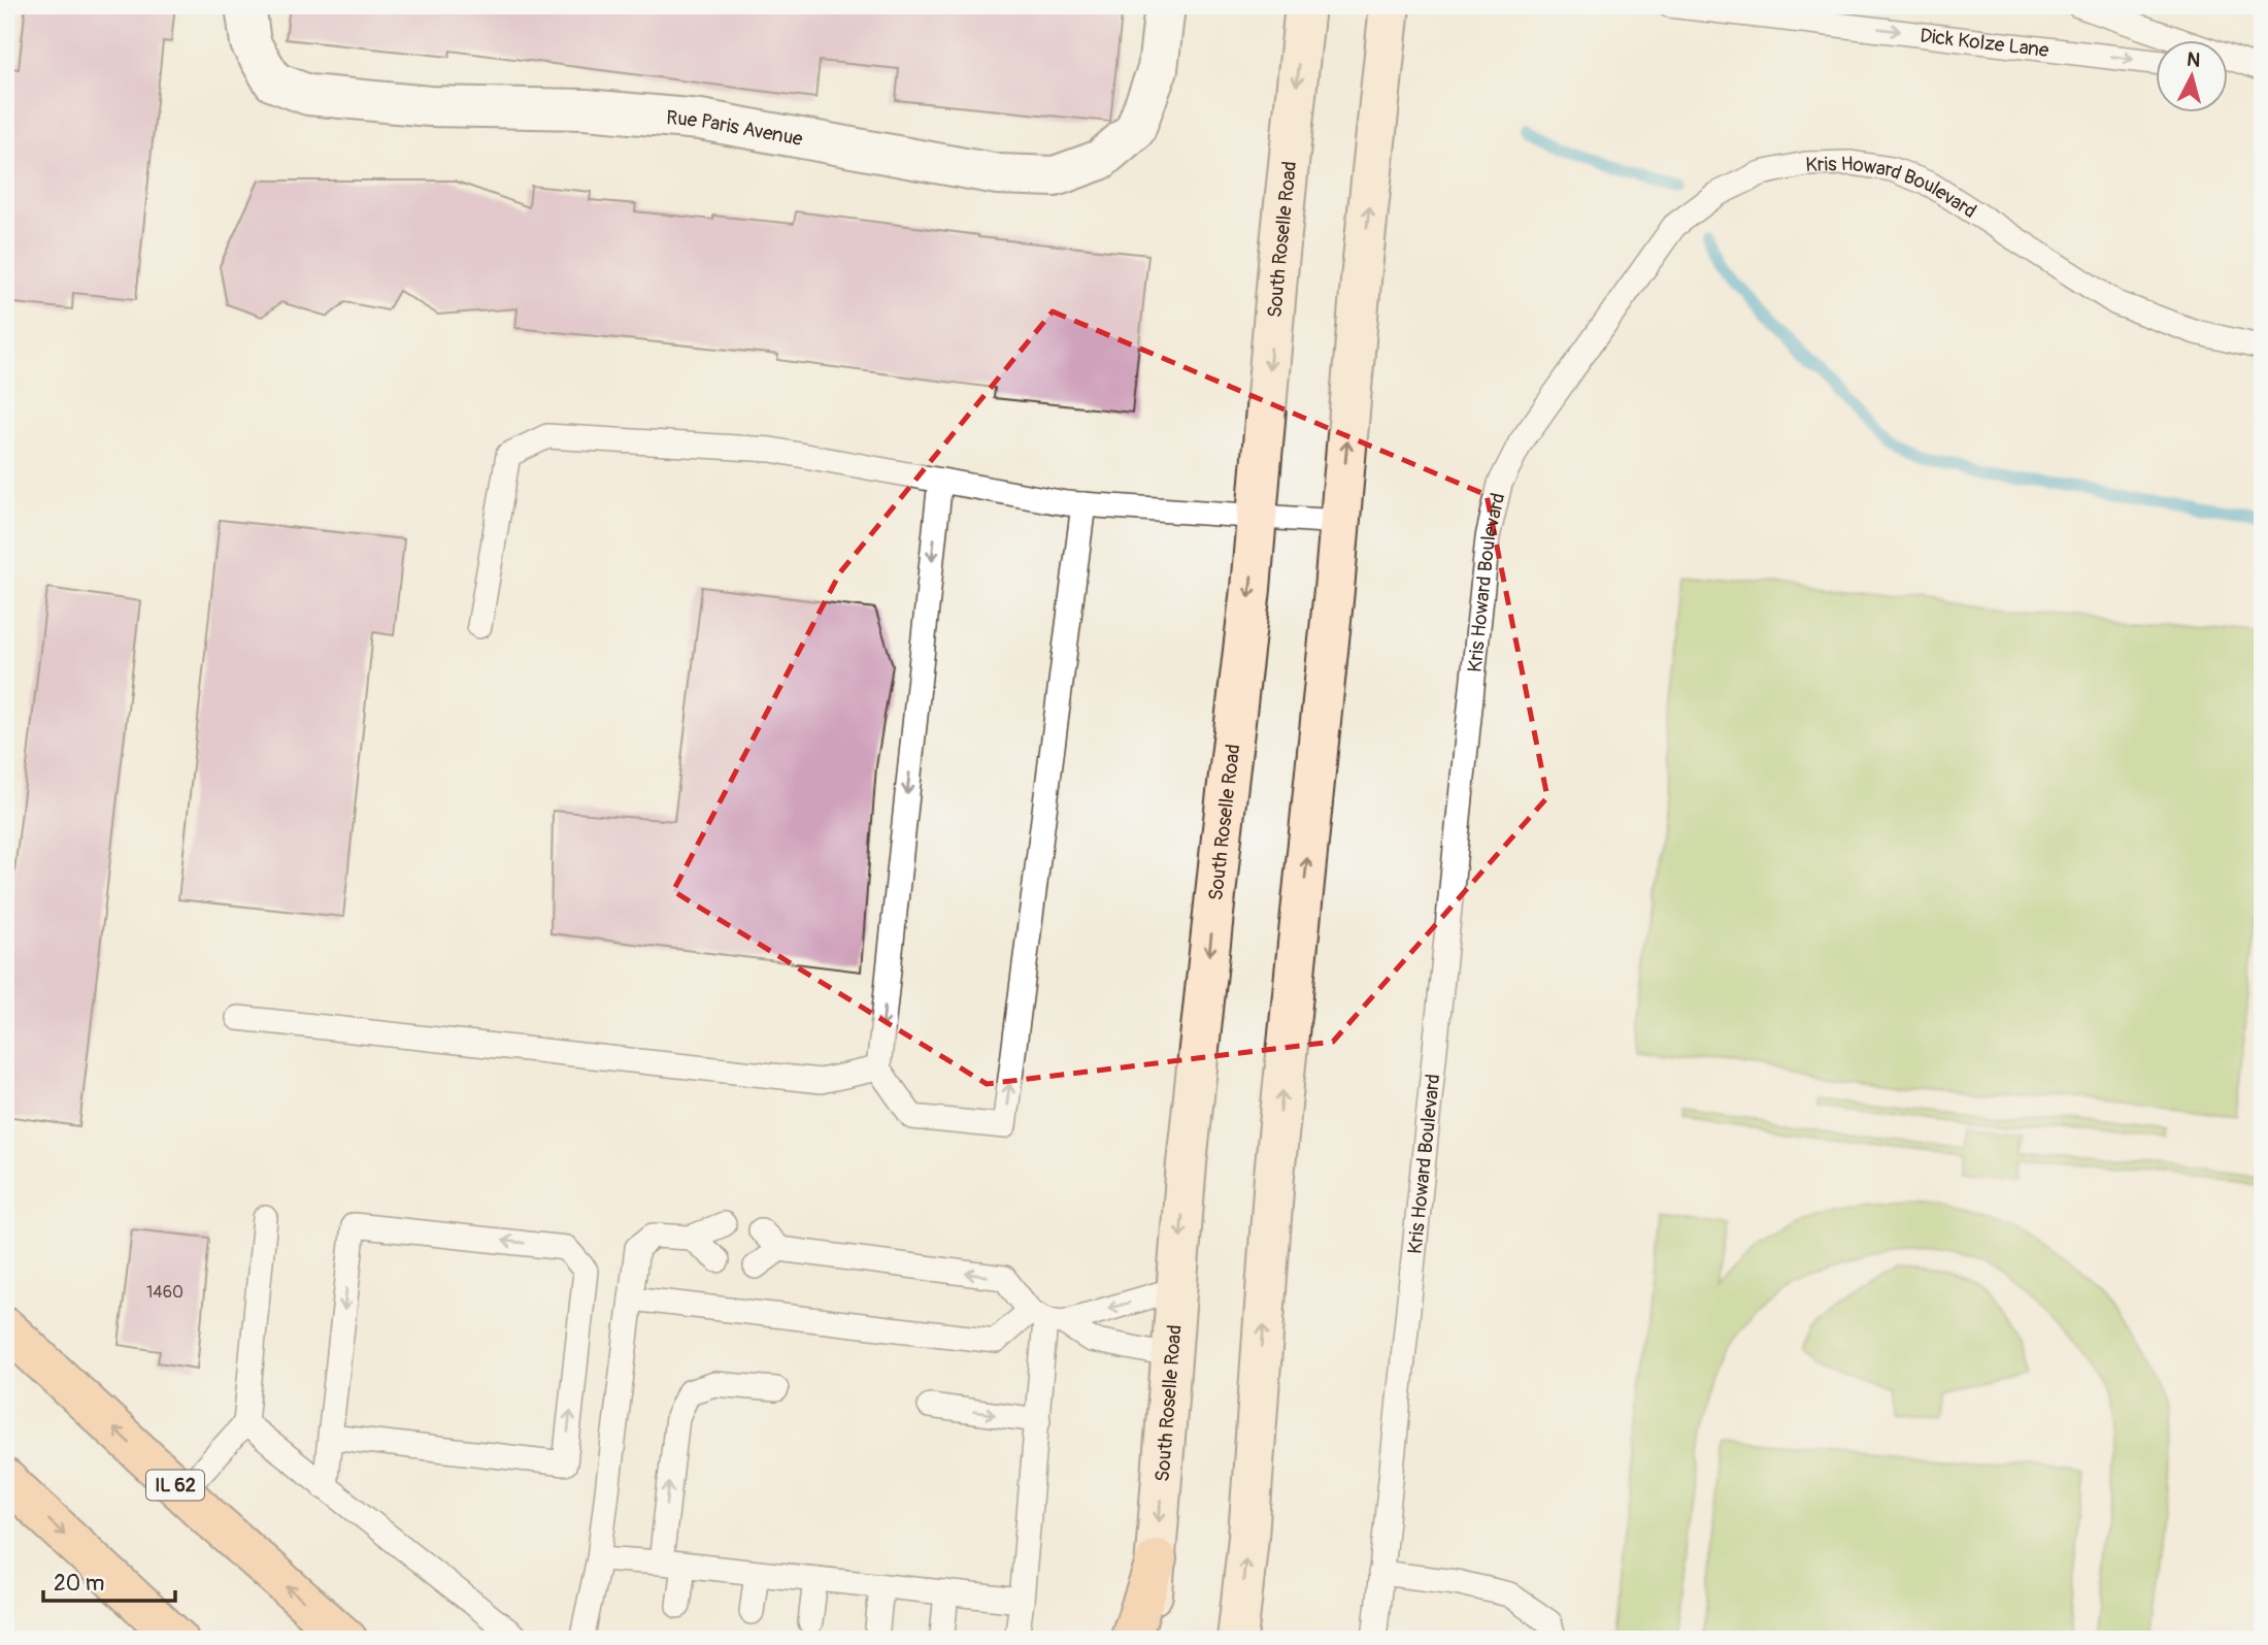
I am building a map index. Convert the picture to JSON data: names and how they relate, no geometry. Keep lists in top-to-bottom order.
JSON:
{
  "streets": {
    "main road": ["South Roselle Road", "IL 62"],
    "street": ["Rue Paris Avenue"],
    "lane": ["Dick Kolze Lane", "Kris Howard Boulevard"]
  },
  "one_way": ["Dick Kolze Lane"],
  "house_numbers": ["1460"],
  "scale_bar": "20 m",
  "north": "top"
}
